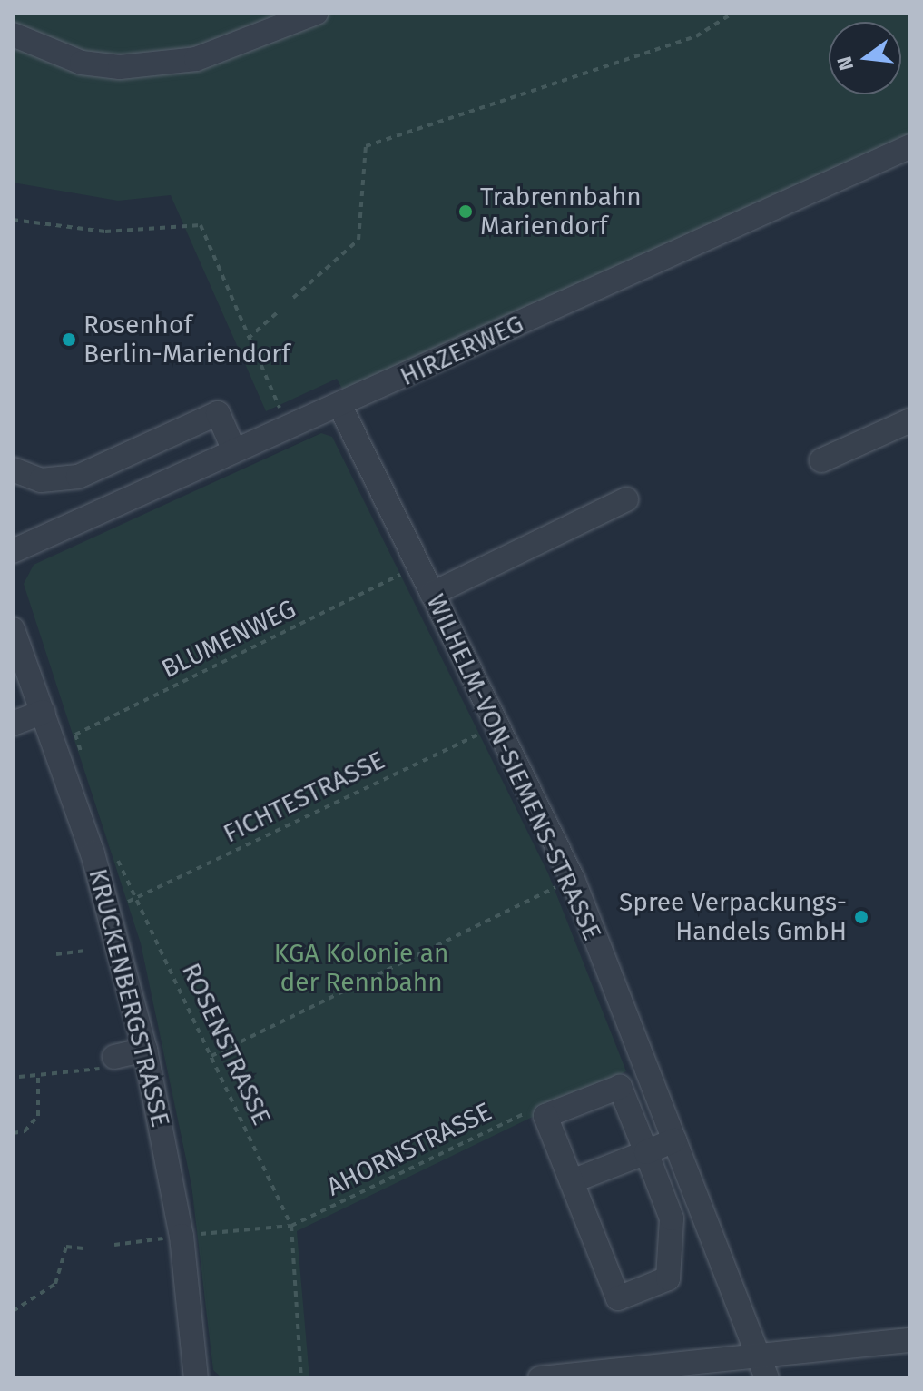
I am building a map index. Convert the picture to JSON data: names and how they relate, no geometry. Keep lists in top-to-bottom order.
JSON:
{
  "streets": {
    "street": ["HIRZERWEG", "WILHELM-VON-SIEMENS-STRASSE", "KRUCKENBERGSTRASSE"],
    "path": [
      "BLUMENWEG",
      "FICHTESTRASSE",
      "ROSENSTRASSE",
      "AHORNSTRASSE"
    ]
  },
  "crossings": [
    ["HIRZERWEG", "WILHELM-VON-SIEMENS-STRASSE"],
    ["BLUMENWEG", "WILHELM-VON-SIEMENS-STRASSE"],
    ["BLUMENWEG", "KRUCKENBERGSTRASSE"],
    ["WILHELM-VON-SIEMENS-STRASSE", "FICHTESTRASSE"],
    ["FICHTESTRASSE", "ROSENSTRASSE"],
    ["KRUCKENBERGSTRASSE", "AHORNSTRASSE"],
    ["ROSENSTRASSE", "AHORNSTRASSE"]
  ],
  "parks": ["KGA Kolonie an der Rennbahn"],
  "places": ["Trabrennbahn Mariendorf", "Rosenhof Berlin-Mariendorf", "Spree Verpackungs- Handels GmbH"],
  "north": "left"
}
